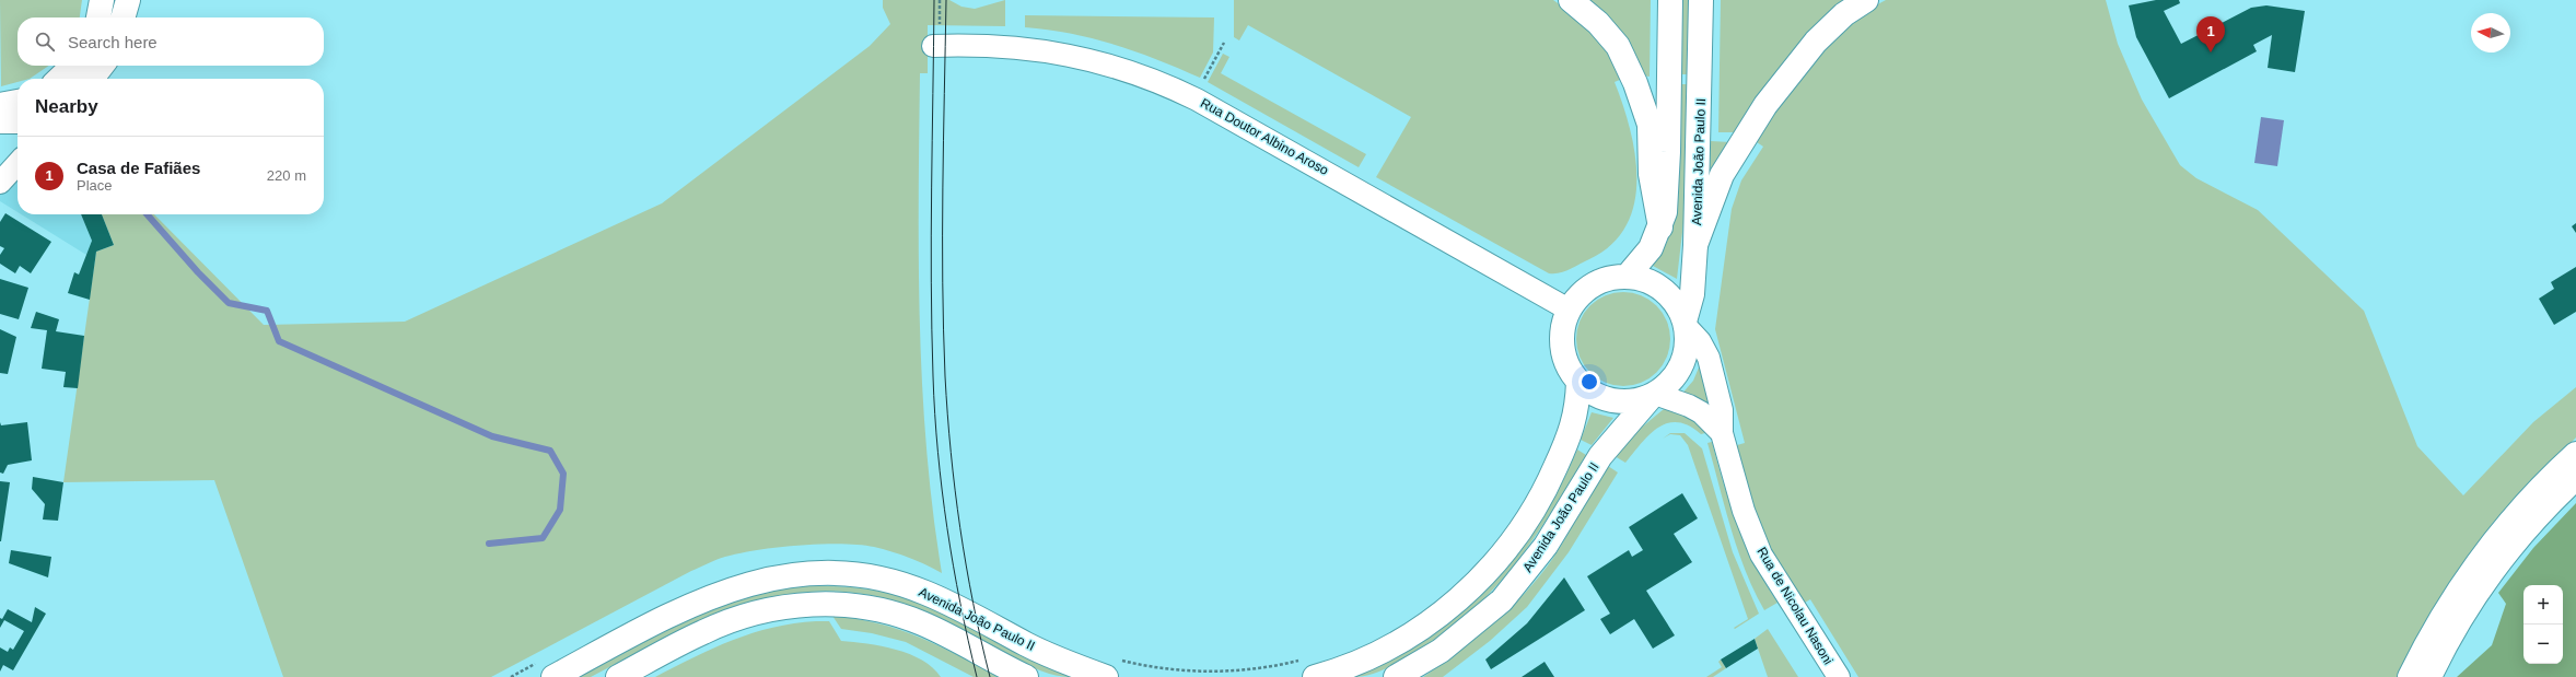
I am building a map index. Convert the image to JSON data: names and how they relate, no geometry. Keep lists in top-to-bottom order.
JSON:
{
  "streets": {
    "main road": ["Avenida João Paulo II"],
    "street": ["Rua Doutor Albino Aroso", "Rua de Nicolau Nasoni"]
  },
  "crossings": [
    ["Rua Doutor Albino Aroso", "Avenida João Paulo II"],
    ["Rua Doutor Albino Aroso", "Rua de Nicolau Nasoni"],
    ["Avenida João Paulo II", "Rua de Nicolau Nasoni"]
  ],
  "north": "left",
  "page": {
    "pins": "1",
    "search": "Search here",
    "heading": "Nearby",
    "list": [
      {
        "mark": "1",
        "name": "Casa de Fafiães",
        "note": "Place",
        "value": "220 m"
      }
    ],
    "map_buttons": ["+", "−"]
  }
}
